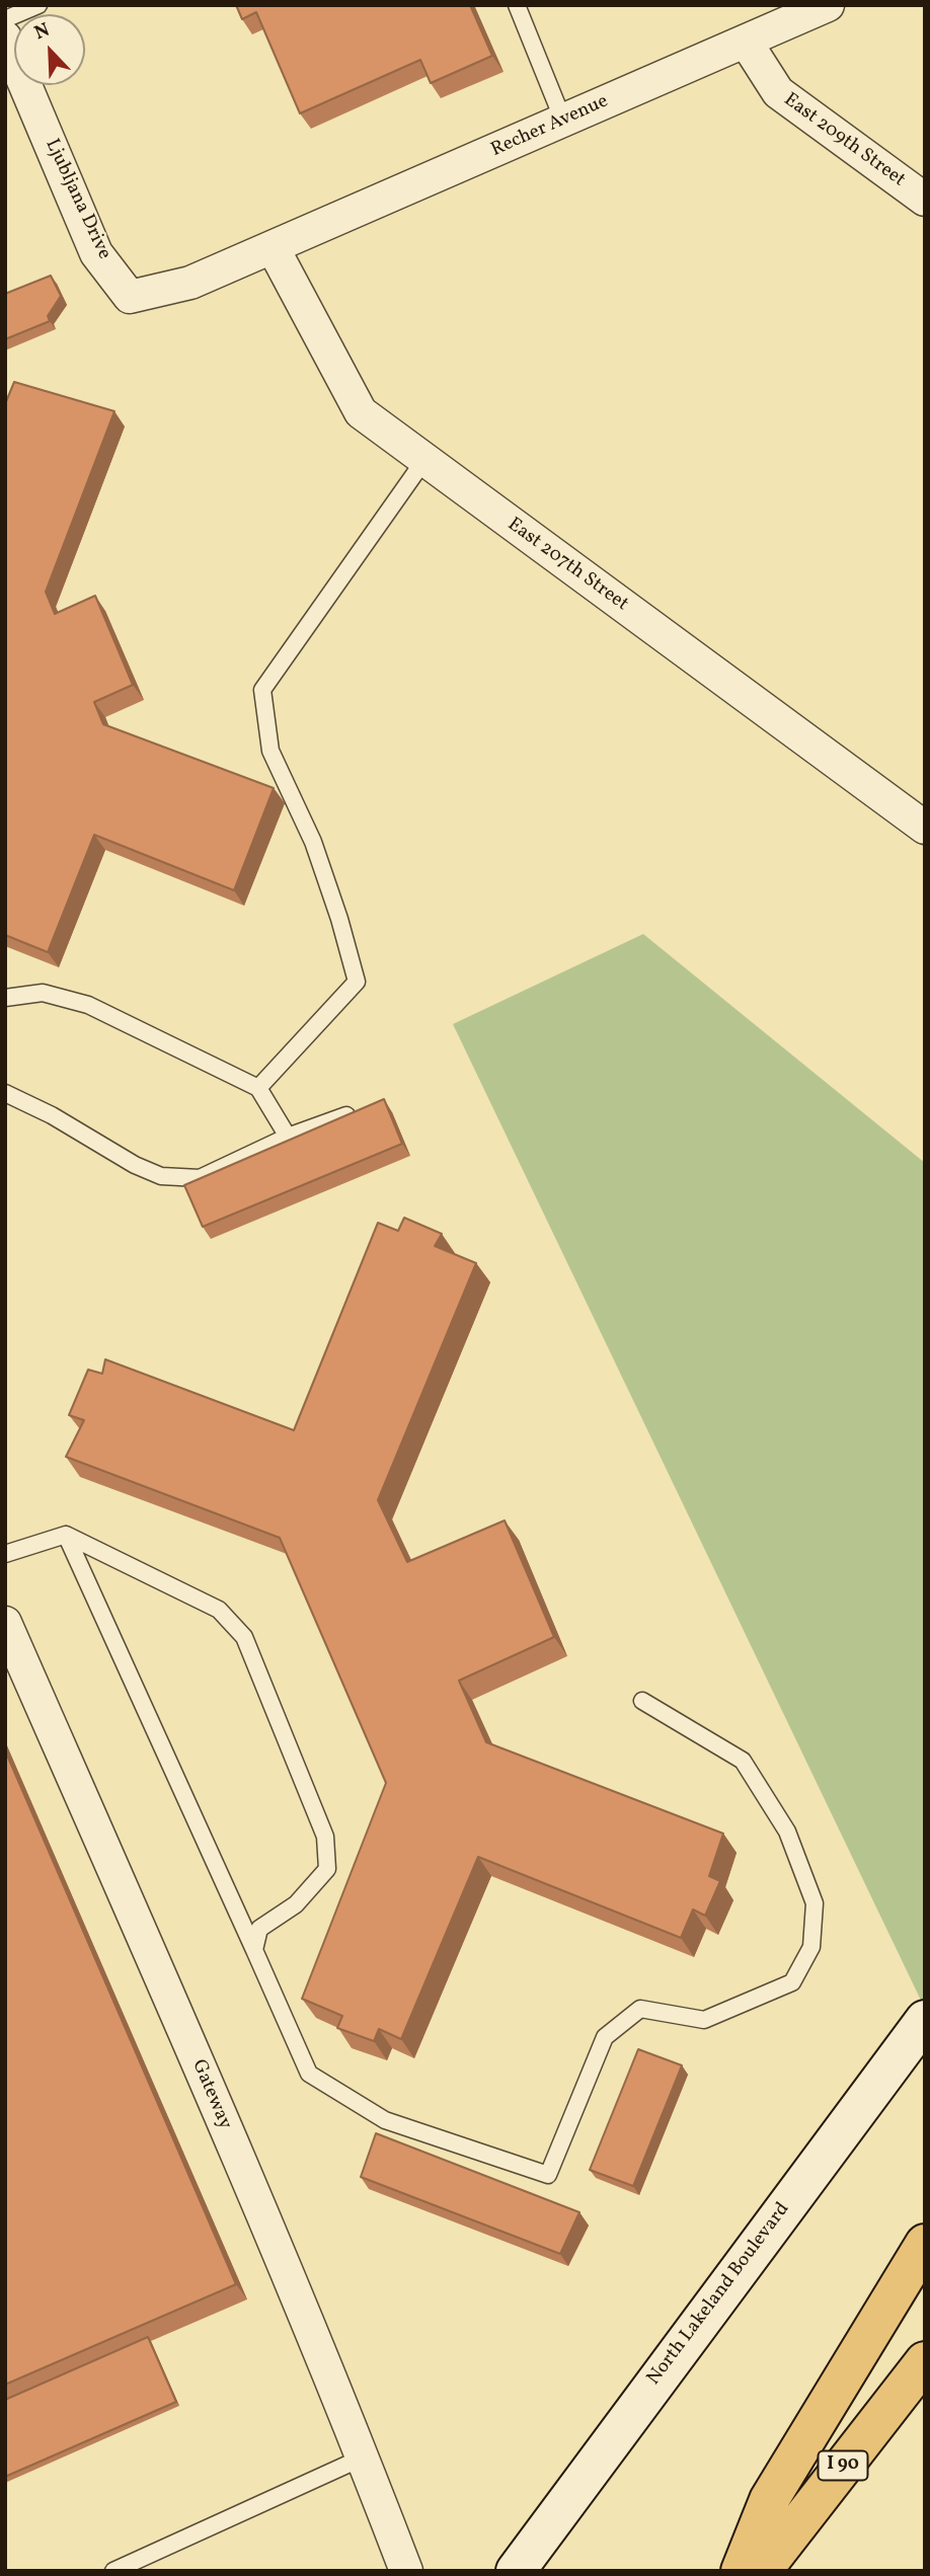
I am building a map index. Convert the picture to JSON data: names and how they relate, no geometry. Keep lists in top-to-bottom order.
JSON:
{
  "streets": {
    "highway": ["I 90"],
    "street": [
      "Recher Avenue",
      "East 209th Street",
      "Ljubljana Drive",
      "East 207th Street",
      "Gateway",
      "North Lakeland Boulevard"
    ]
  },
  "crossings": [
    ["Recher Avenue", "East 209th Street"],
    ["Recher Avenue", "Ljubljana Drive"],
    ["Recher Avenue", "East 207th Street"],
    ["Ljubljana Drive", "East 207th Street"]
  ],
  "north": "top left"
}
